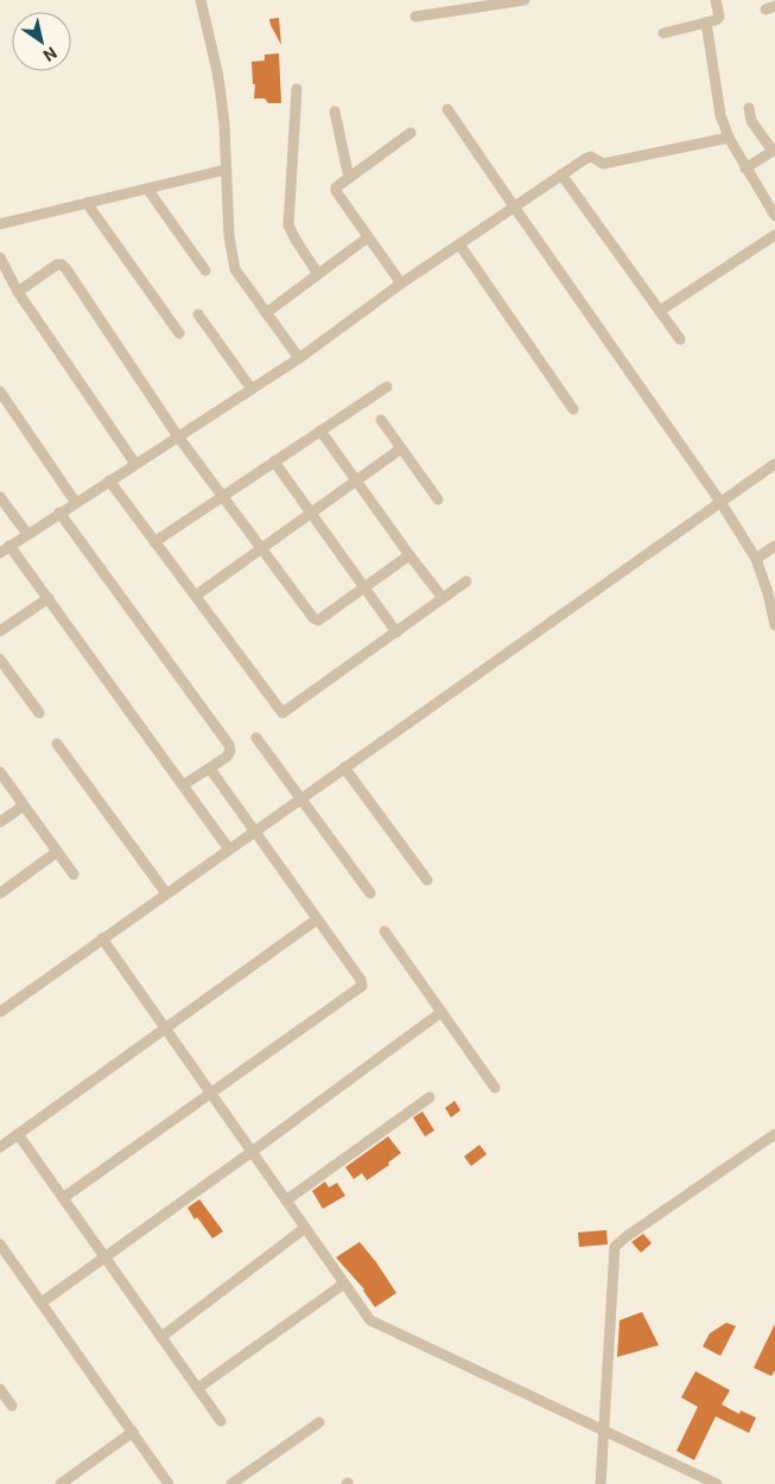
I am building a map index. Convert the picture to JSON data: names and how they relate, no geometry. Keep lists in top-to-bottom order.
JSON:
{
  "north": "bottom right"
}
